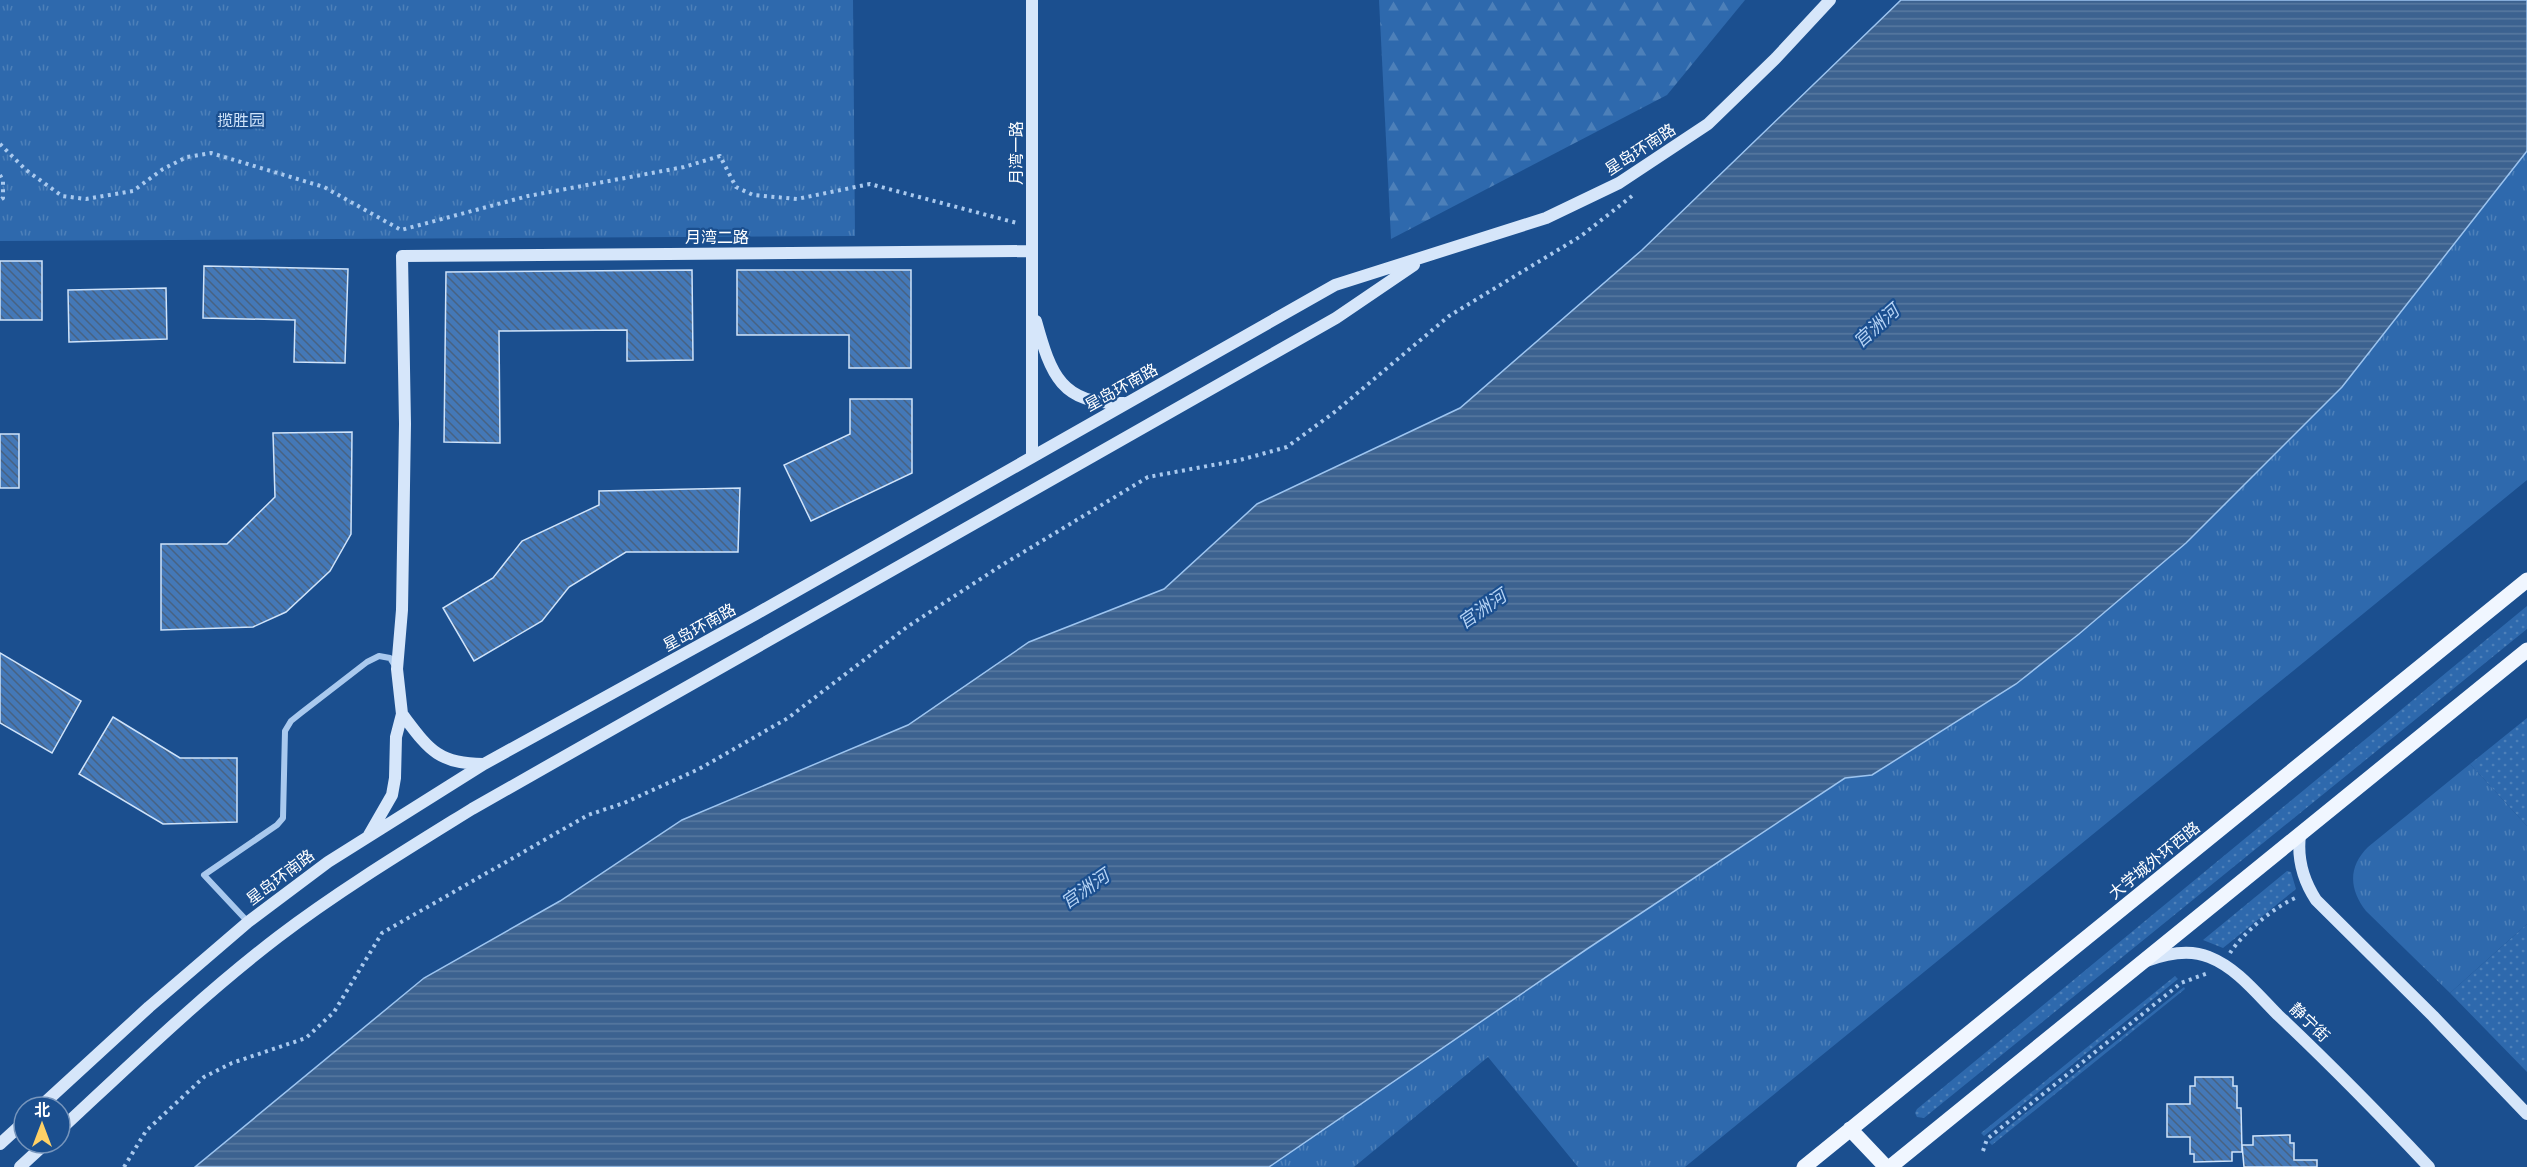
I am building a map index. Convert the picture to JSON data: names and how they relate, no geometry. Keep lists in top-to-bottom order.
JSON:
{
  "streets": {
    "main road": [
      "星岛环南路",
      "月湾一路",
      "月湾二路",
      "大学城外环西路",
      "静宁街"
    ]
  },
  "crossings": [
    ["星岛环南路", "月湾一路"],
    ["月湾一路", "月湾二路"]
  ],
  "water": ["官洲河"],
  "parks": ["揽胜园"],
  "north": "top"
}
